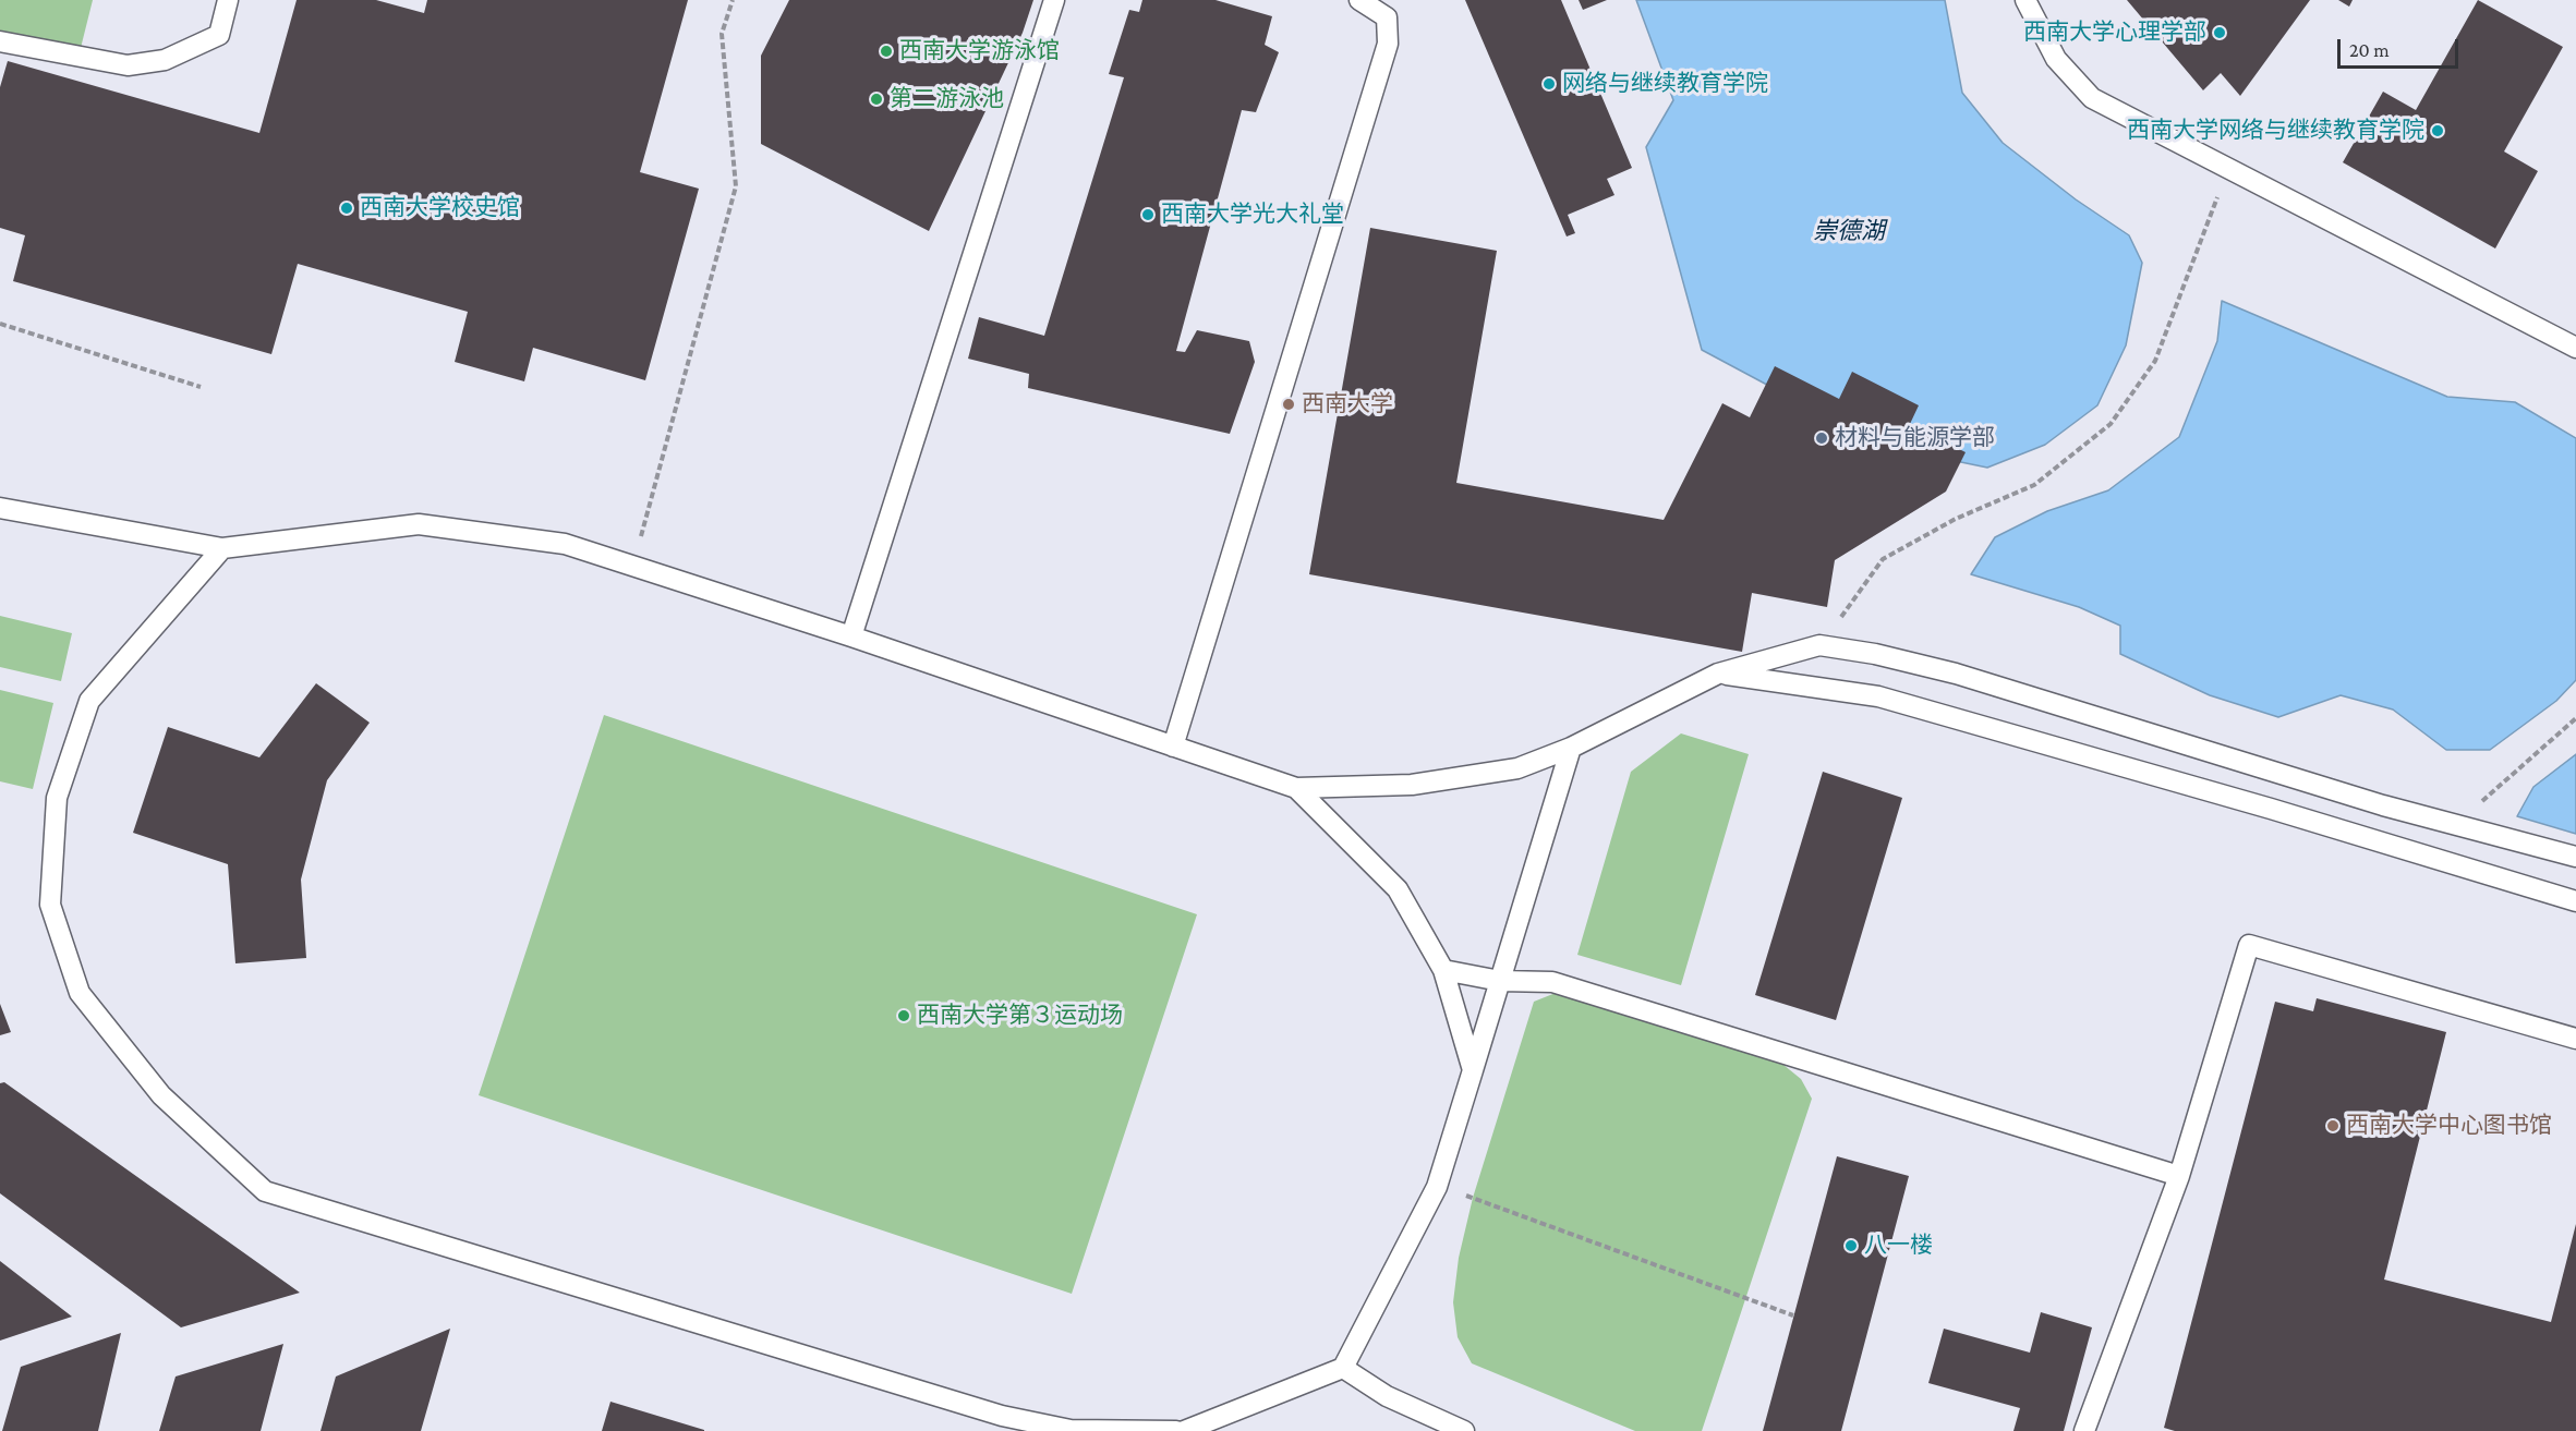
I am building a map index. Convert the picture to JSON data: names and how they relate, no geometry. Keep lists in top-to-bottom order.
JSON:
{
  "water": ["崇德湖"],
  "places": [
    "西南大学心理学部",
    "西南大学游泳馆",
    "网络与继续教育学院",
    "第二游泳池",
    "西南大学网络与继续教育学院",
    "西南大学校史馆",
    "西南大学光大礼堂",
    "西南大学",
    "材料与能源学部",
    "西南大学第３运动场",
    "西南大学中心图书馆",
    "八一楼"
  ],
  "scale_bar": "20 m"
}
